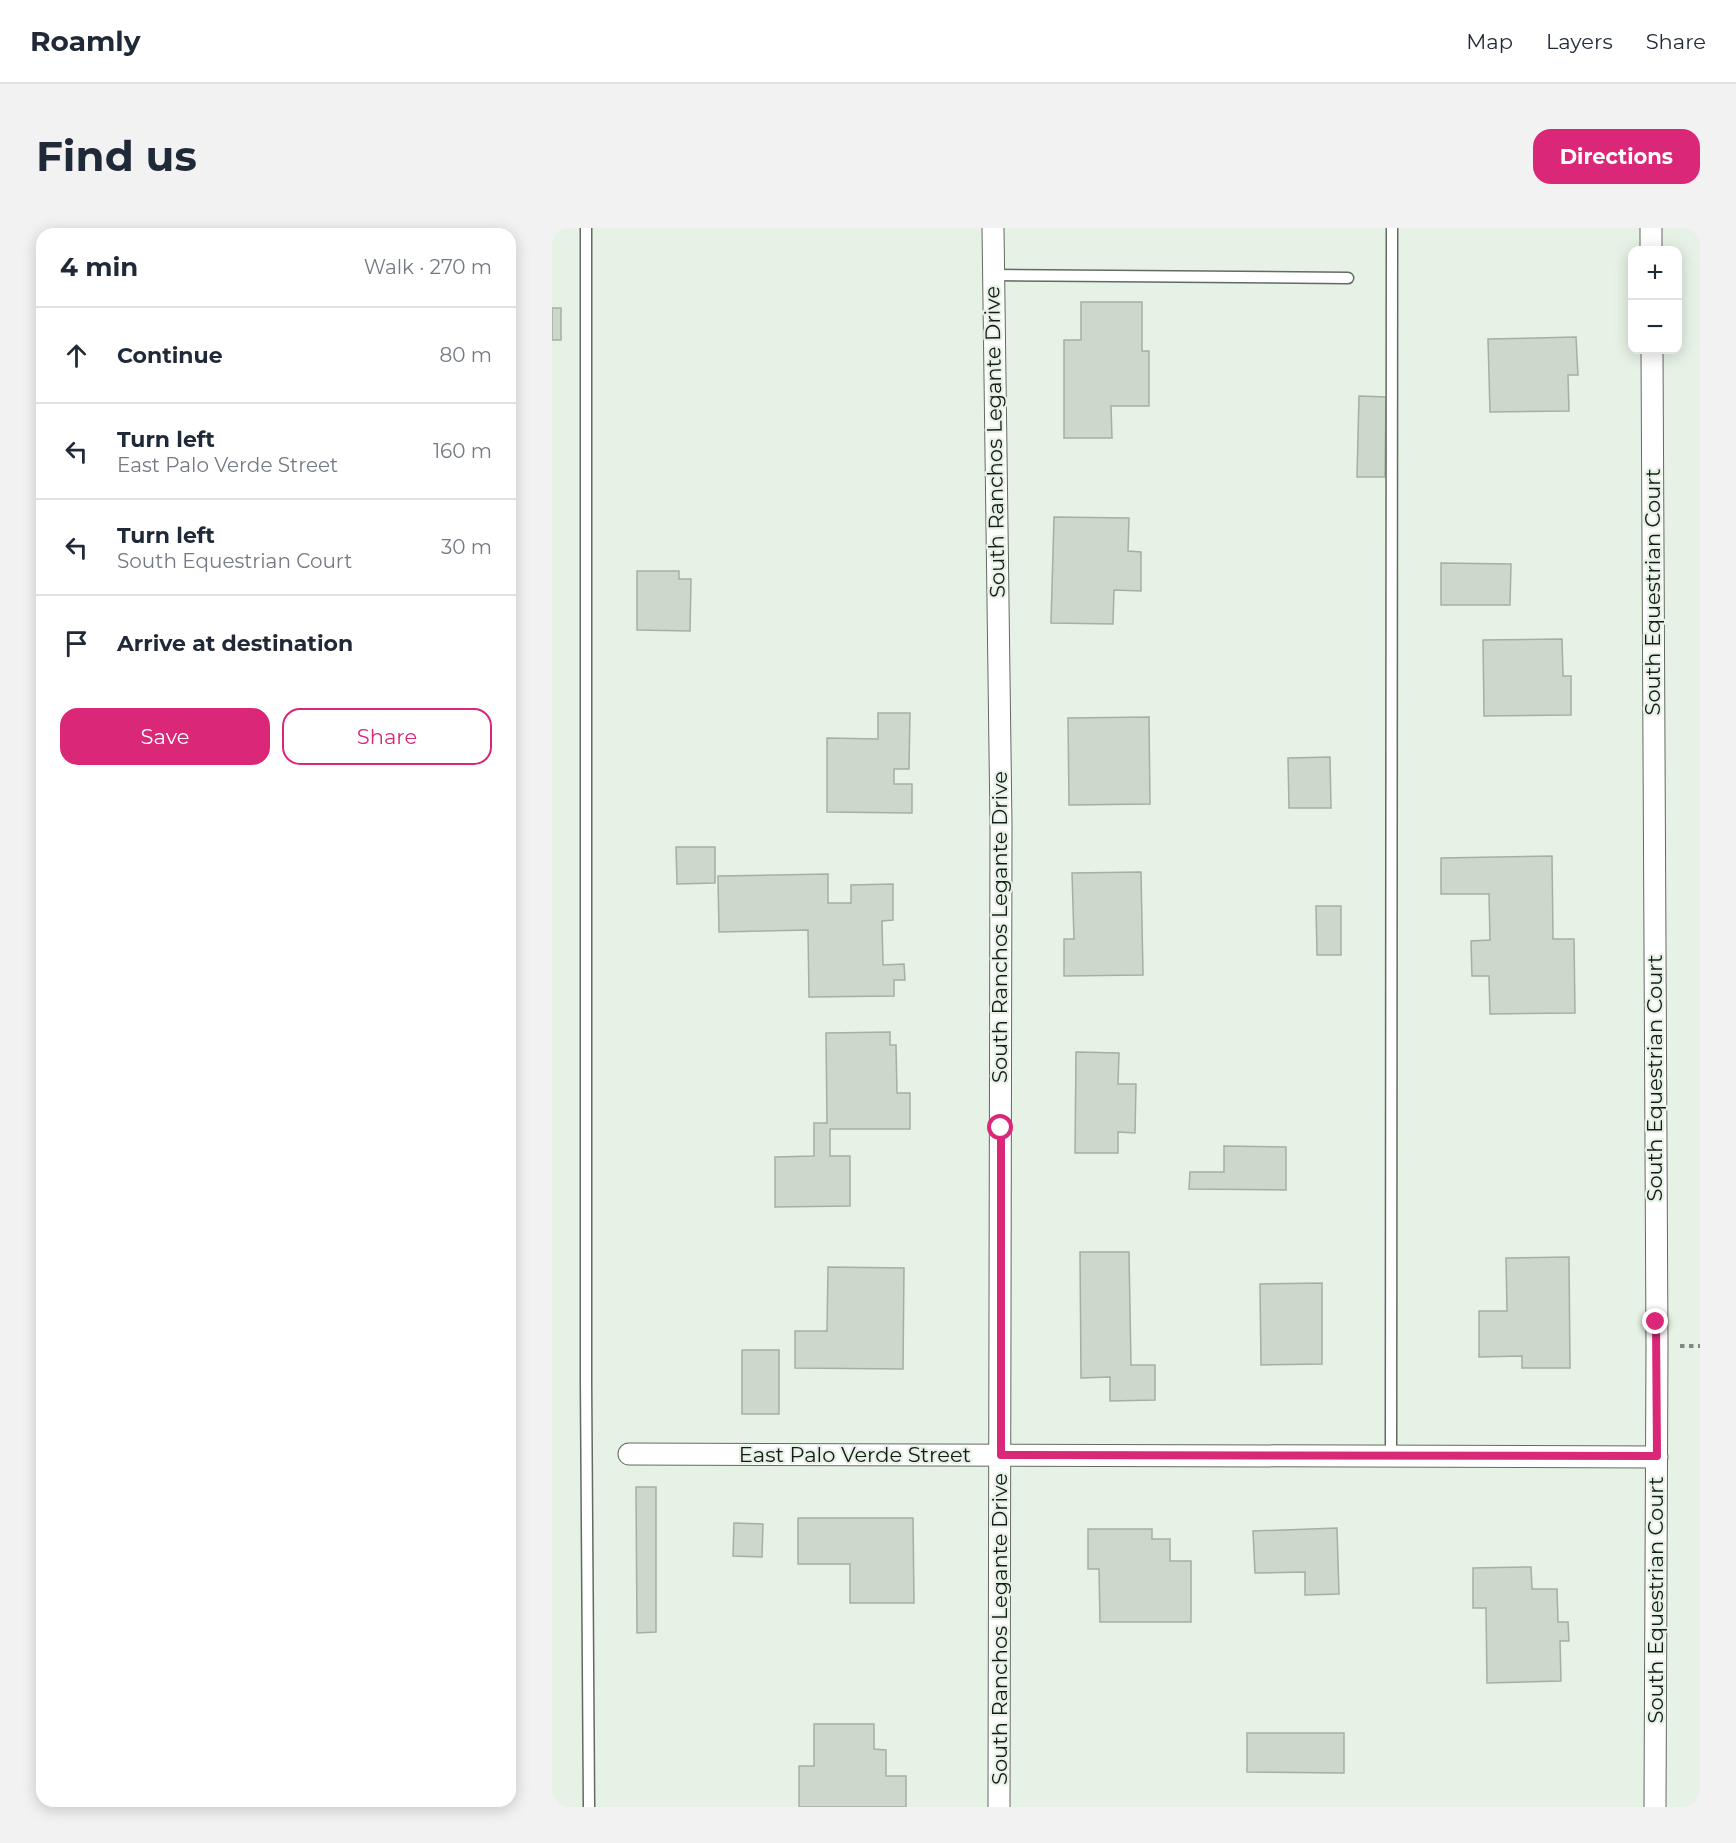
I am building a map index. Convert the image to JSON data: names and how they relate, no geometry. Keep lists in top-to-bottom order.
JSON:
{
  "streets": {
    "street": ["South Ranchos Legante Drive", "South Equestrian Court", "East Palo Verde Street"]
  },
  "crossings": [
    ["South Ranchos Legante Drive", "East Palo Verde Street"],
    ["South Equestrian Court", "East Palo Verde Street"]
  ],
  "page": {
    "header": "Roamly",
    "nav": ["Map", "Layers", "Share"],
    "buttons": [
      "Directions",
      ["Save", "Share"]
    ],
    "title": "Find us",
    "heading": ["4 min", "Walk · 270 m"],
    "map_buttons": ["+", "−"],
    "list": [
      ["Continue", "80 m"],
      ["Turn left", "East Palo Verde Street", "160 m"],
      ["Turn left", "South Equestrian Court", "30 m"],
      "Arrive at destination"
    ]
  }
}
